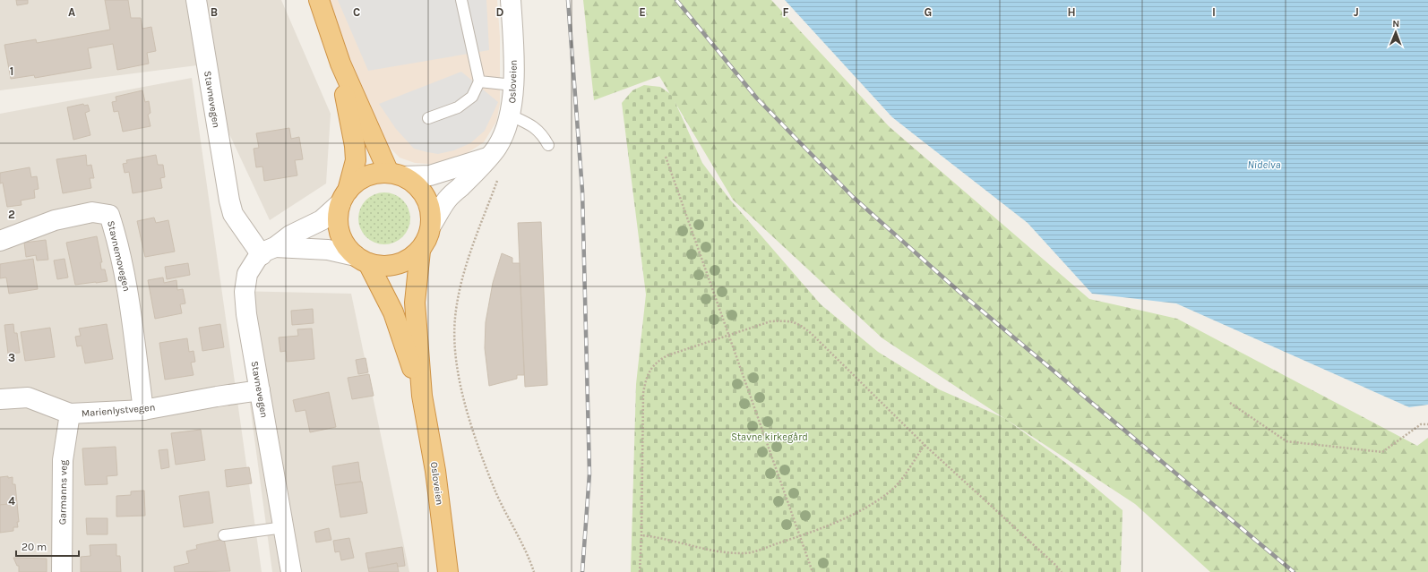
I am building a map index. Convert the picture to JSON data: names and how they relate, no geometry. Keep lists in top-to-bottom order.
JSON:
{
  "streets": {
    "highway": ["Osloveien"],
    "street": [
      "Stavnevegen",
      "Stavnemovegen",
      "Marienlystvegen",
      "Garmanns veg"
    ]
  },
  "crossings": [
    ["Osloveien", "Stavnevegen"],
    ["Stavnevegen", "Marienlystvegen"],
    ["Stavnemovegen", "Marienlystvegen"],
    ["Marienlystvegen", "Garmanns veg"]
  ],
  "water": ["Nidelva"],
  "parks": ["Stavne kirkegård"],
  "scale_bar": "20 m",
  "north": "top",
  "grid": {
    "columns": [
      "A",
      "B",
      "C",
      "D",
      "E",
      "F",
      "G",
      "H",
      "I",
      "J"
    ],
    "rows": [
      "1",
      "2",
      "3",
      "4"
    ]
  }
}
